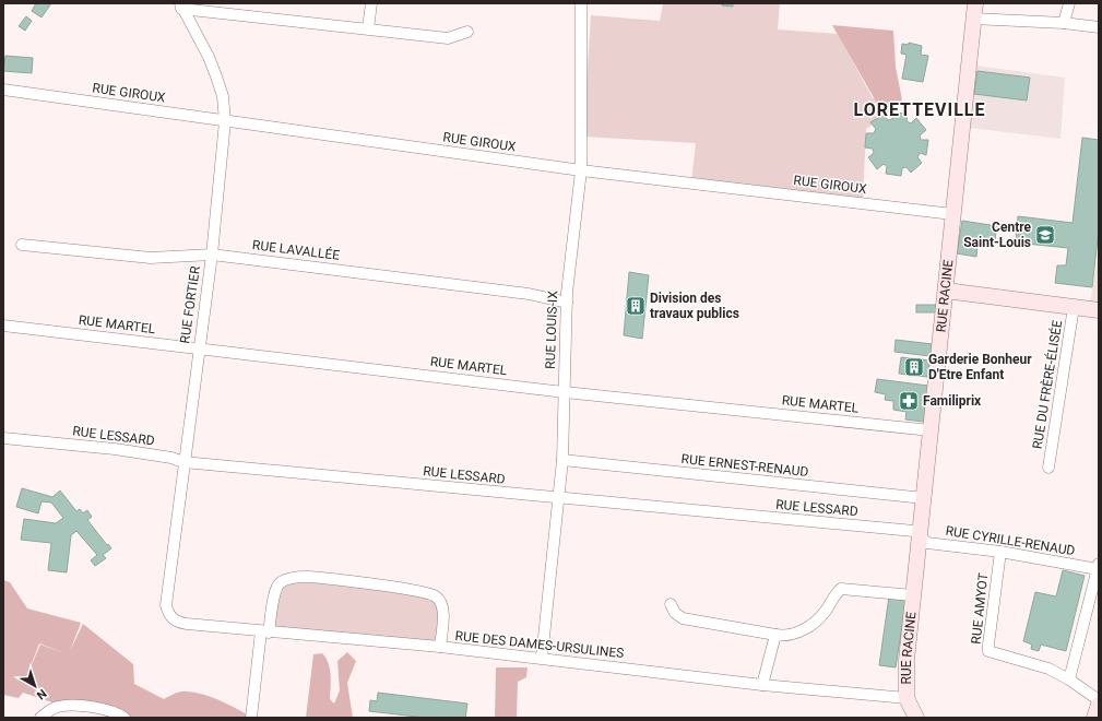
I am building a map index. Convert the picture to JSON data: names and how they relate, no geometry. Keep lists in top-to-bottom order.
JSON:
{
  "streets": {
    "main road": ["RUE RACINE"],
    "street": [
      "RUE GIROUX",
      "RUE LAVALLÉE",
      "RUE FORTIER",
      "RUE MARTEL",
      "RUE LOUIS-IX",
      "RUE DU FRÈRE-ÉLISÉE",
      "RUE LESSARD",
      "RUE ERNEST-RENAUD",
      "RUE CYRILLE-RENAUD",
      "RUE AMYOT",
      "RUE DES DAMES-URSULINES"
    ]
  },
  "crossings": [
    ["RUE GIROUX", "RUE RACINE"],
    ["RUE GIROUX", "RUE FORTIER"],
    ["RUE GIROUX", "RUE LOUIS-IX"],
    ["RUE LAVALLÉE", "RUE FORTIER"],
    ["RUE LAVALLÉE", "RUE LOUIS-IX"],
    ["RUE RACINE", "RUE MARTEL"],
    ["RUE RACINE", "RUE LESSARD"],
    ["RUE RACINE", "RUE ERNEST-RENAUD"],
    ["RUE RACINE", "RUE CYRILLE-RENAUD"],
    ["RUE RACINE", "RUE DES DAMES-URSULINES"],
    ["RUE FORTIER", "RUE MARTEL"],
    ["RUE FORTIER", "RUE LESSARD"],
    ["RUE FORTIER", "RUE DES DAMES-URSULINES"],
    ["RUE MARTEL", "RUE LOUIS-IX"],
    ["RUE LOUIS-IX", "RUE LESSARD"],
    ["RUE LOUIS-IX", "RUE ERNEST-RENAUD"],
    ["RUE LOUIS-IX", "RUE DES DAMES-URSULINES"],
    ["RUE LESSARD", "RUE CYRILLE-RENAUD"],
    ["RUE CYRILLE-RENAUD", "RUE AMYOT"]
  ],
  "districts": ["LORETTEVILLE"],
  "places": {
    "school or university": ["Centre Saint-Louis"],
    "building": ["Division des travaux publics", "Garderie Bonheur D'Etre Enfant"],
    "pharmacy": ["Familiprix"]
  },
  "north": "bottom right"
}
